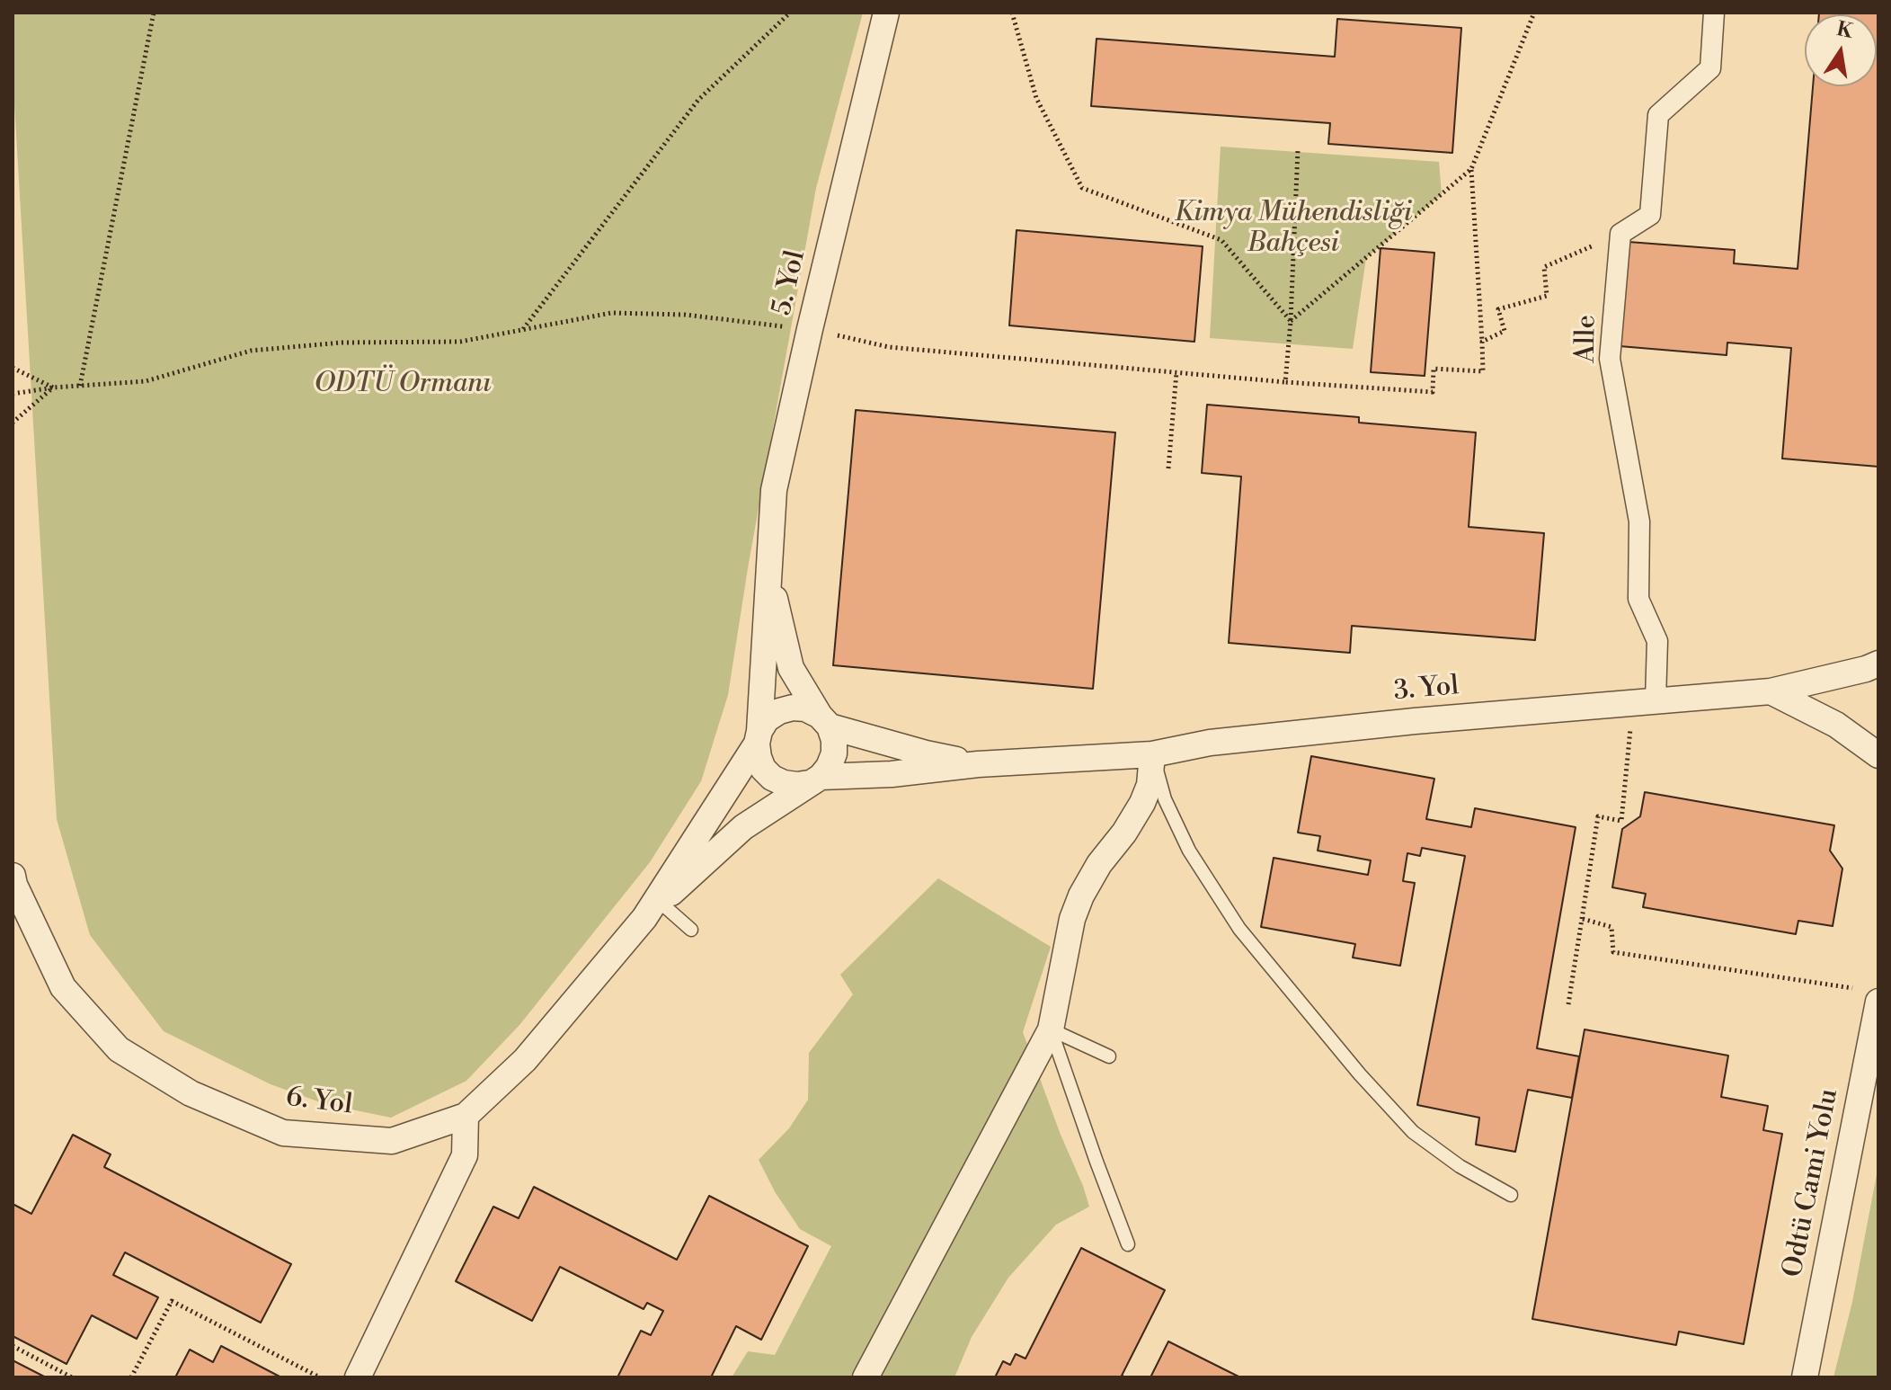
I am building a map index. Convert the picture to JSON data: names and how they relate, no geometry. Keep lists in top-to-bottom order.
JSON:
{
  "streets": {
    "street": [
      "5. Yol",
      "Alle",
      "3. Yol",
      "6. Yol",
      "Odtü Cami Yolu"
    ]
  },
  "crossings": [
    ["5. Yol", "3. Yol"],
    ["5. Yol", "6. Yol"],
    ["Alle", "3. Yol"],
    ["3. Yol", "6. Yol"]
  ],
  "parks": ["Kimya Mühendisliği Bahçesi", "ODTÜ Ormanı"],
  "north": "top"
}
